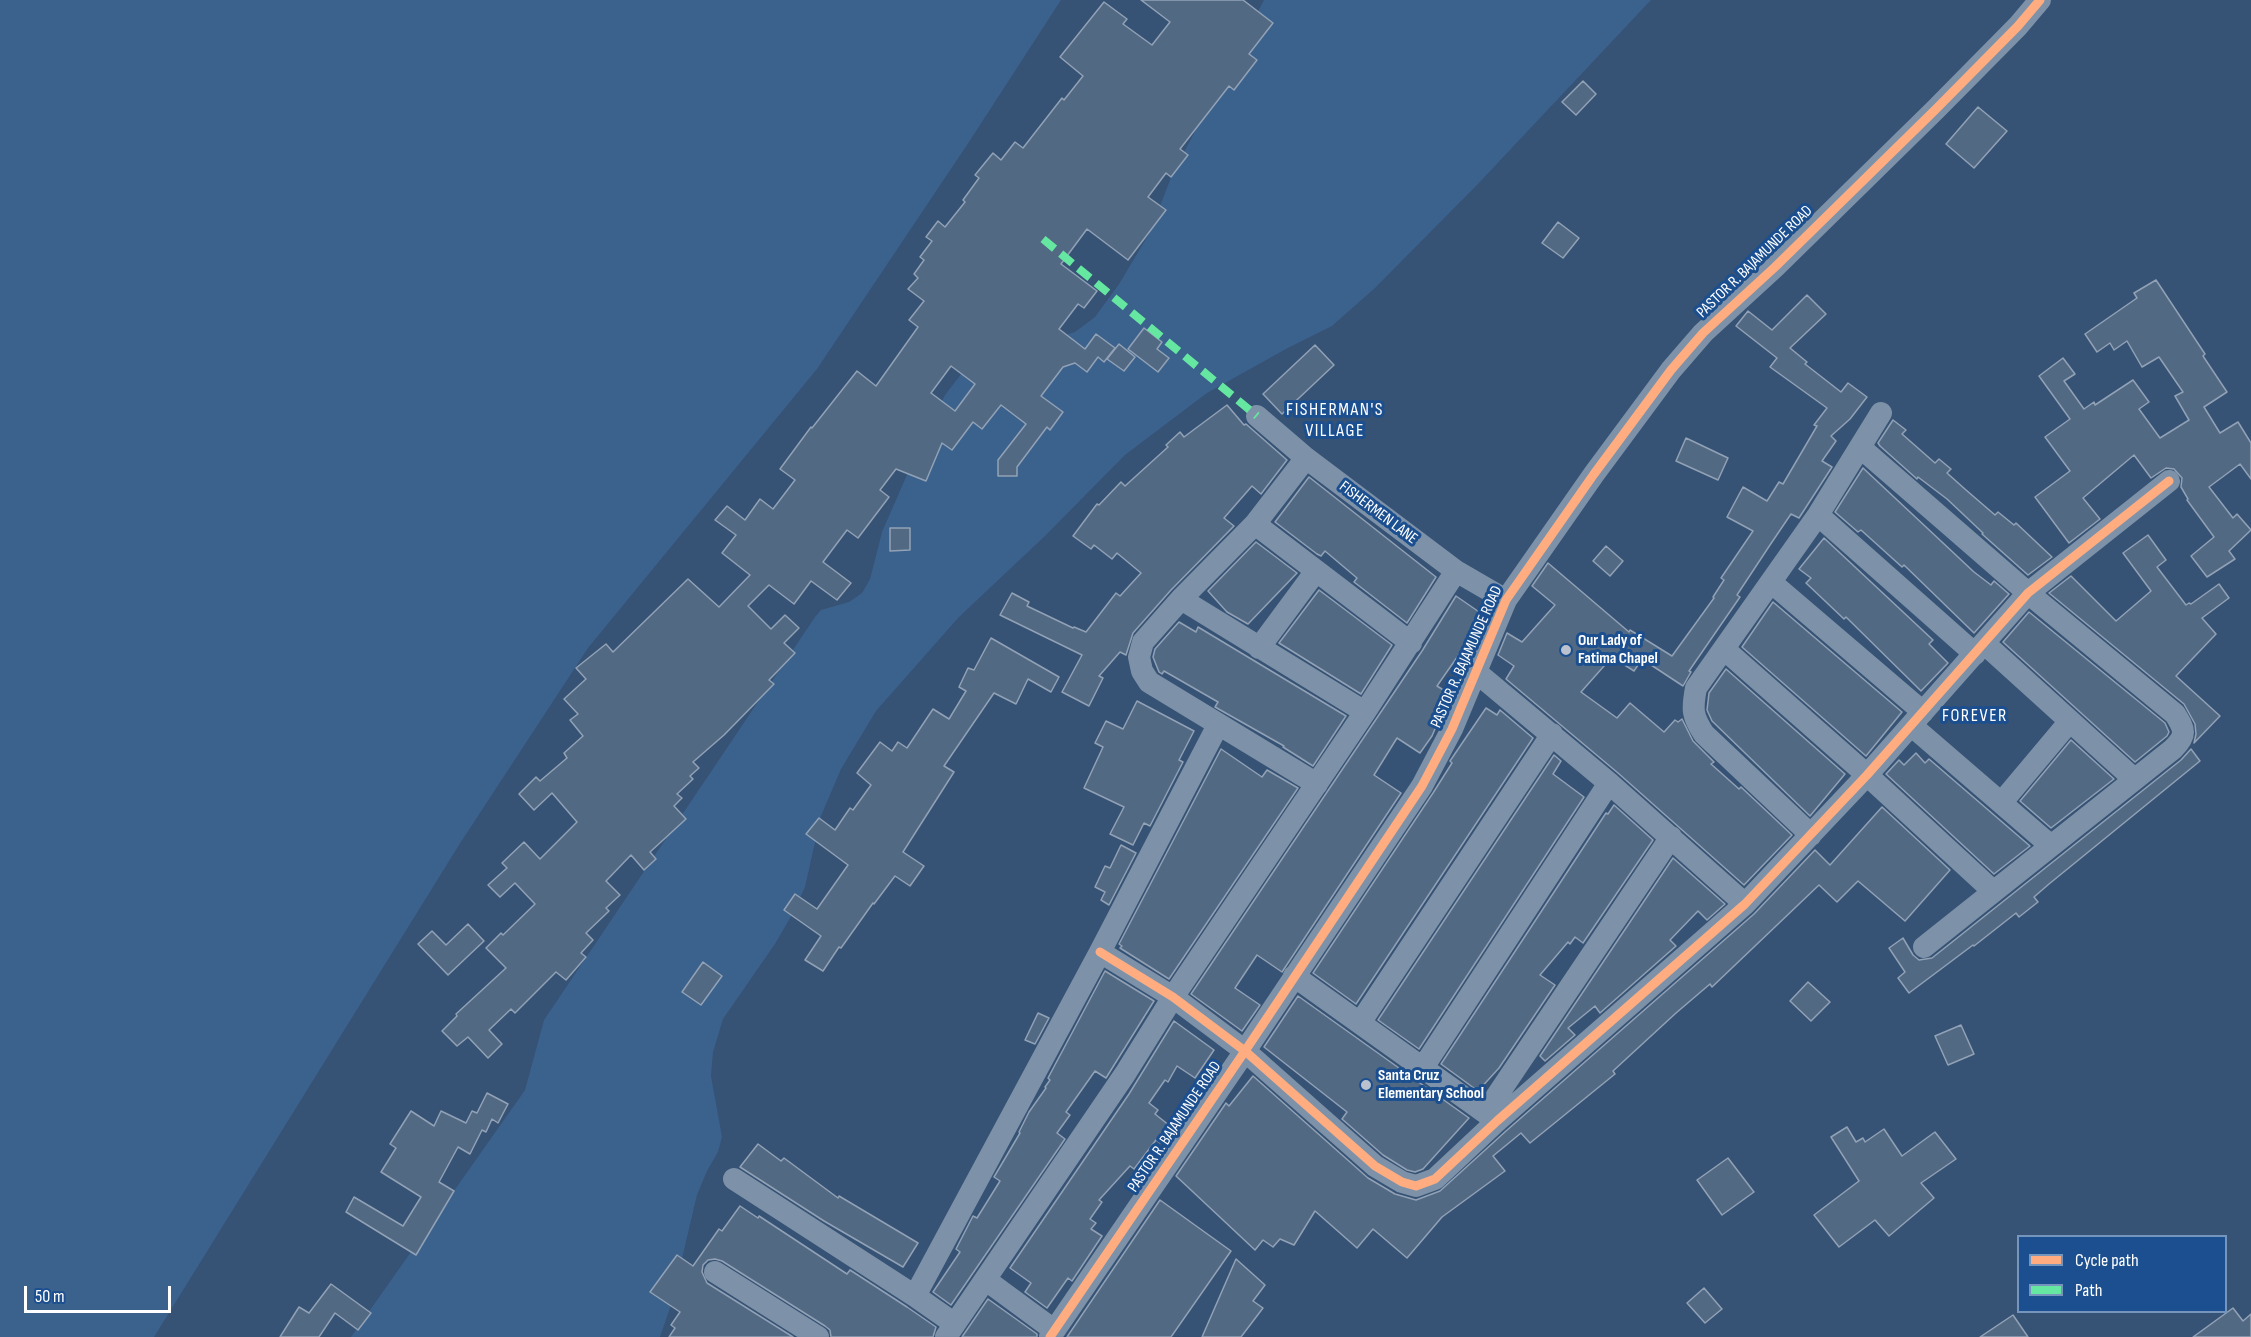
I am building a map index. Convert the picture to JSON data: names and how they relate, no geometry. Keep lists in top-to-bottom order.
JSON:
{
  "streets": {
    "street": ["PASTOR R. BAJAMUNDE ROAD", "FISHERMEN LANE"]
  },
  "crossings": [
    ["PASTOR R. BAJAMUNDE ROAD", "FISHERMEN LANE"]
  ],
  "districts": ["FISHERMAN'S VILLAGE", "FOREVER"],
  "places": ["Our Lady of Fatima Chapel", "Santa Cruz Elementary School"],
  "legend": ["Cycle path", "Path"],
  "scale_bar": "50 m"
}
